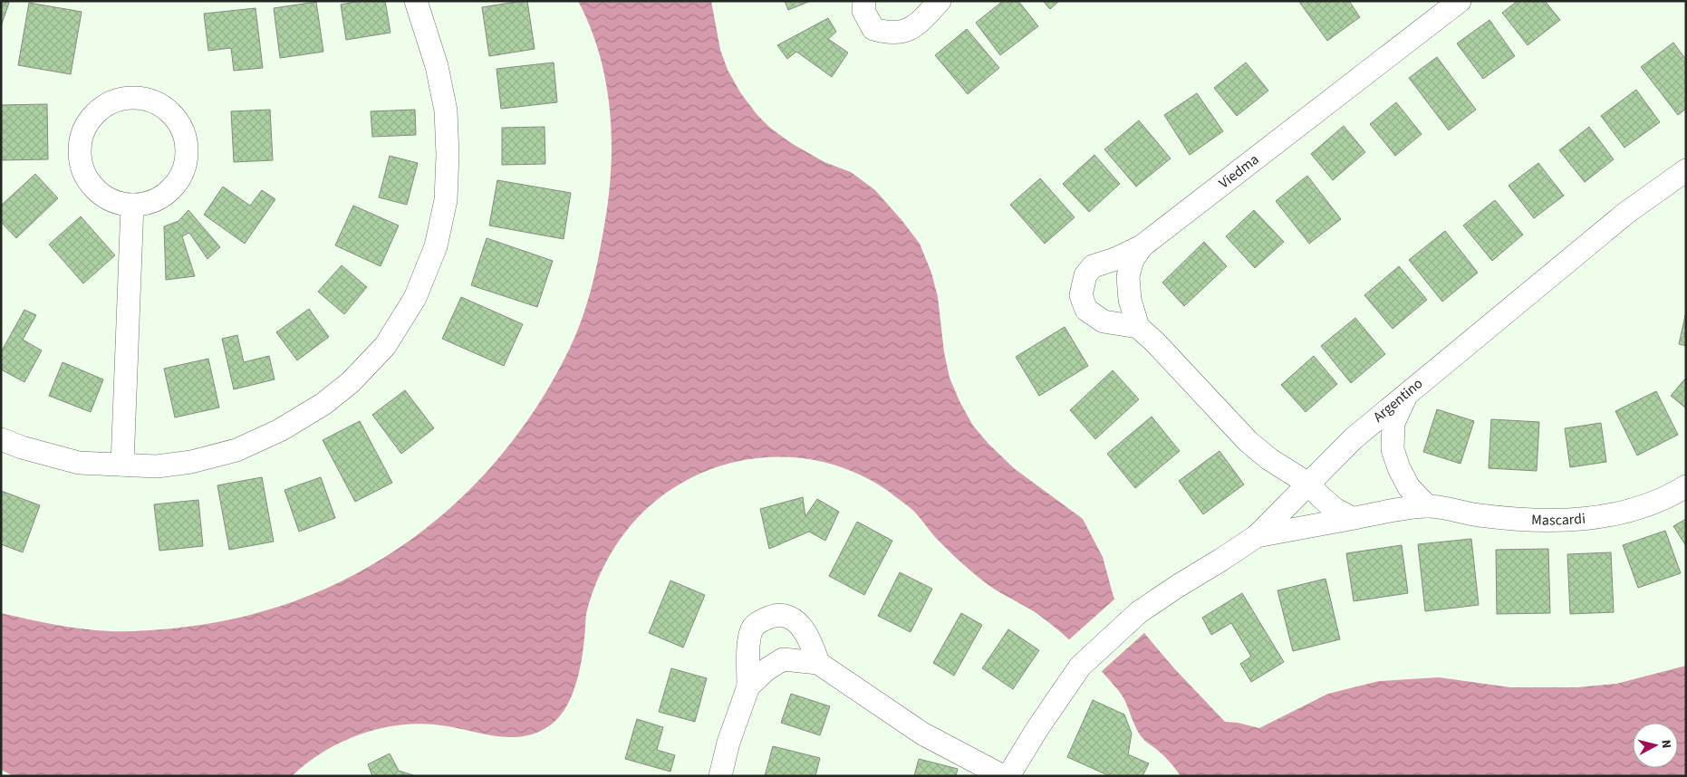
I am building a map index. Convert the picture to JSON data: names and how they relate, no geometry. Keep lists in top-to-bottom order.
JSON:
{
  "streets": {
    "street": ["Viedma", "Argentino", "Mascardi"]
  },
  "north": "right"
}
